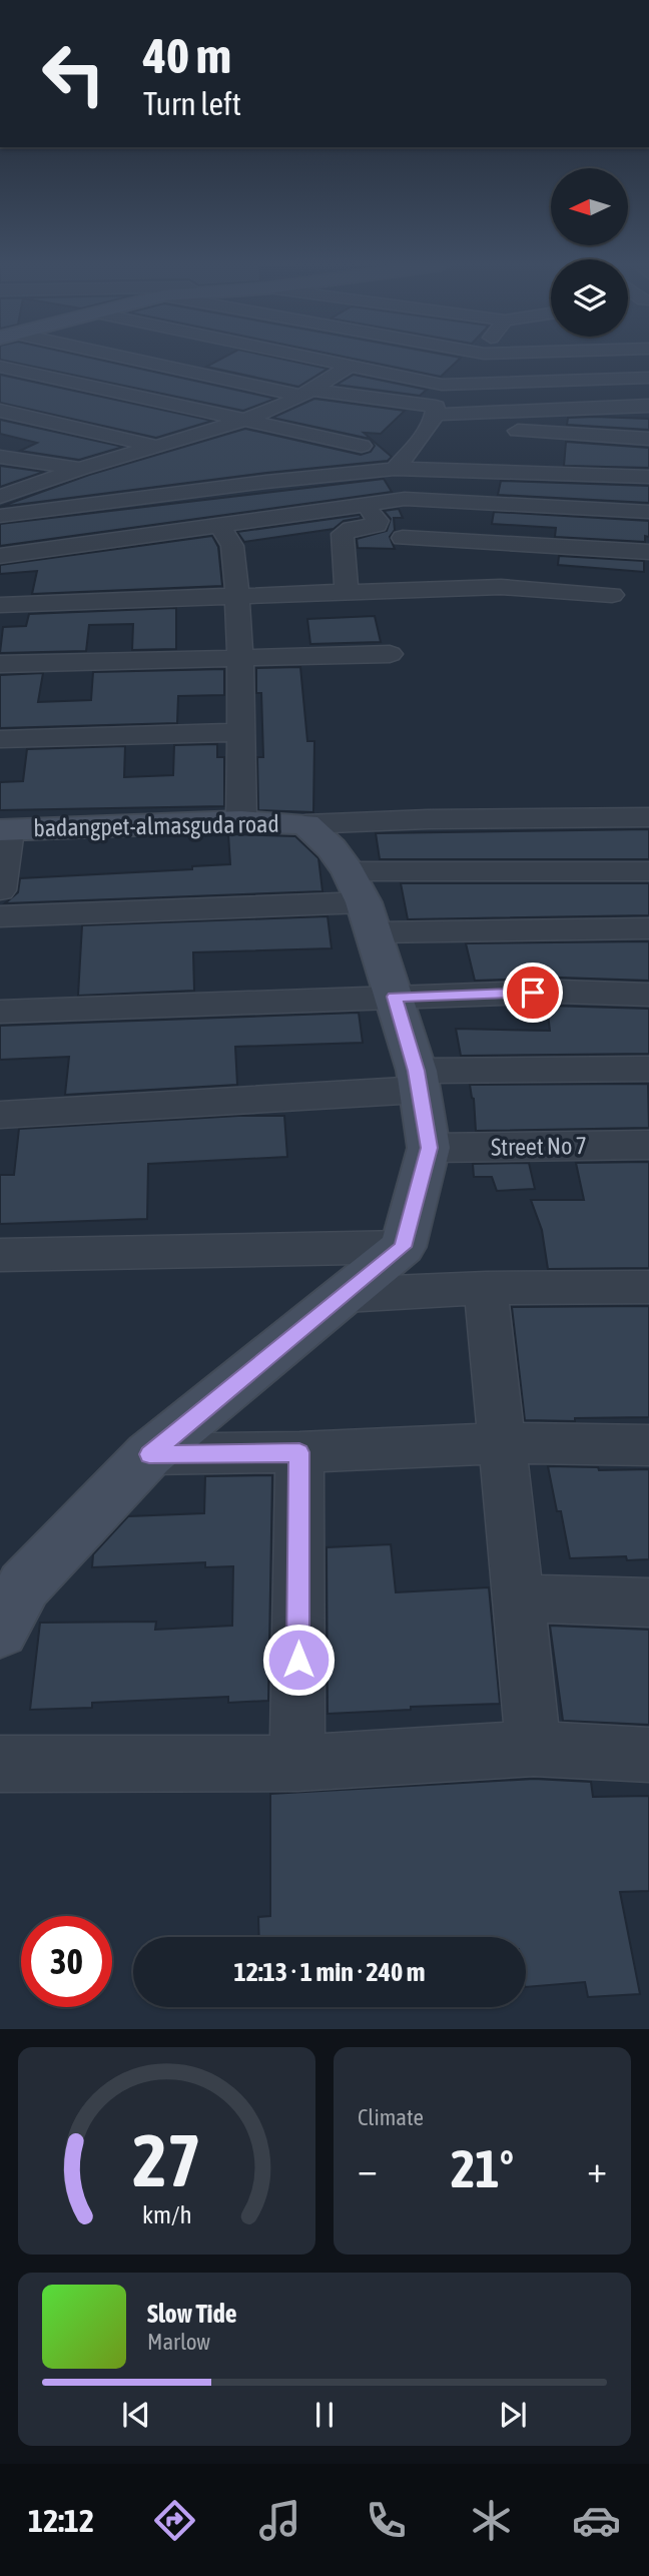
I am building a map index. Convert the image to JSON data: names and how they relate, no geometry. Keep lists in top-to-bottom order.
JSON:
{
  "streets": {
    "street": ["badangpet-almasguda road", "Street No 7"]
  },
  "crossings": [
    ["badangpet-almasguda road", "Street No 7"]
  ],
  "north": "left",
  "page": {
    "turn": ["40 m", "Turn left"],
    "limit": "30",
    "trip": "12:13 · 1 min · 240 m",
    "tile": "Climate",
    "heat": ["−", "21°", "+"],
    "song": ["Slow Tide", "Marlow"],
    "tabs": "12:12",
    "gauge": ["27", "km/h"]
  }
}
